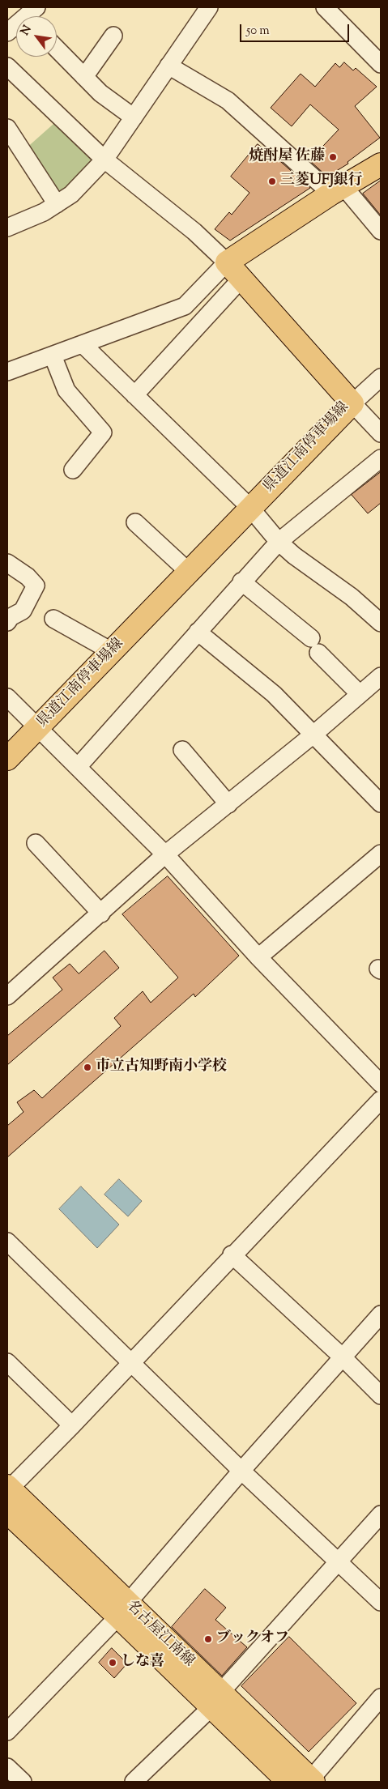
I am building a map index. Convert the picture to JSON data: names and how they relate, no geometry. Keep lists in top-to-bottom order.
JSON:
{
  "streets": {
    "main road": ["県道江南停車場線", "名古屋江南線"]
  },
  "places": [
    "焼酎屋 佐藤",
    "三菱UFJ銀行",
    "市立古知野南小学校",
    "ブックオフ",
    "しな喜"
  ],
  "scale_bar": "50 m",
  "north": "top left"
}
